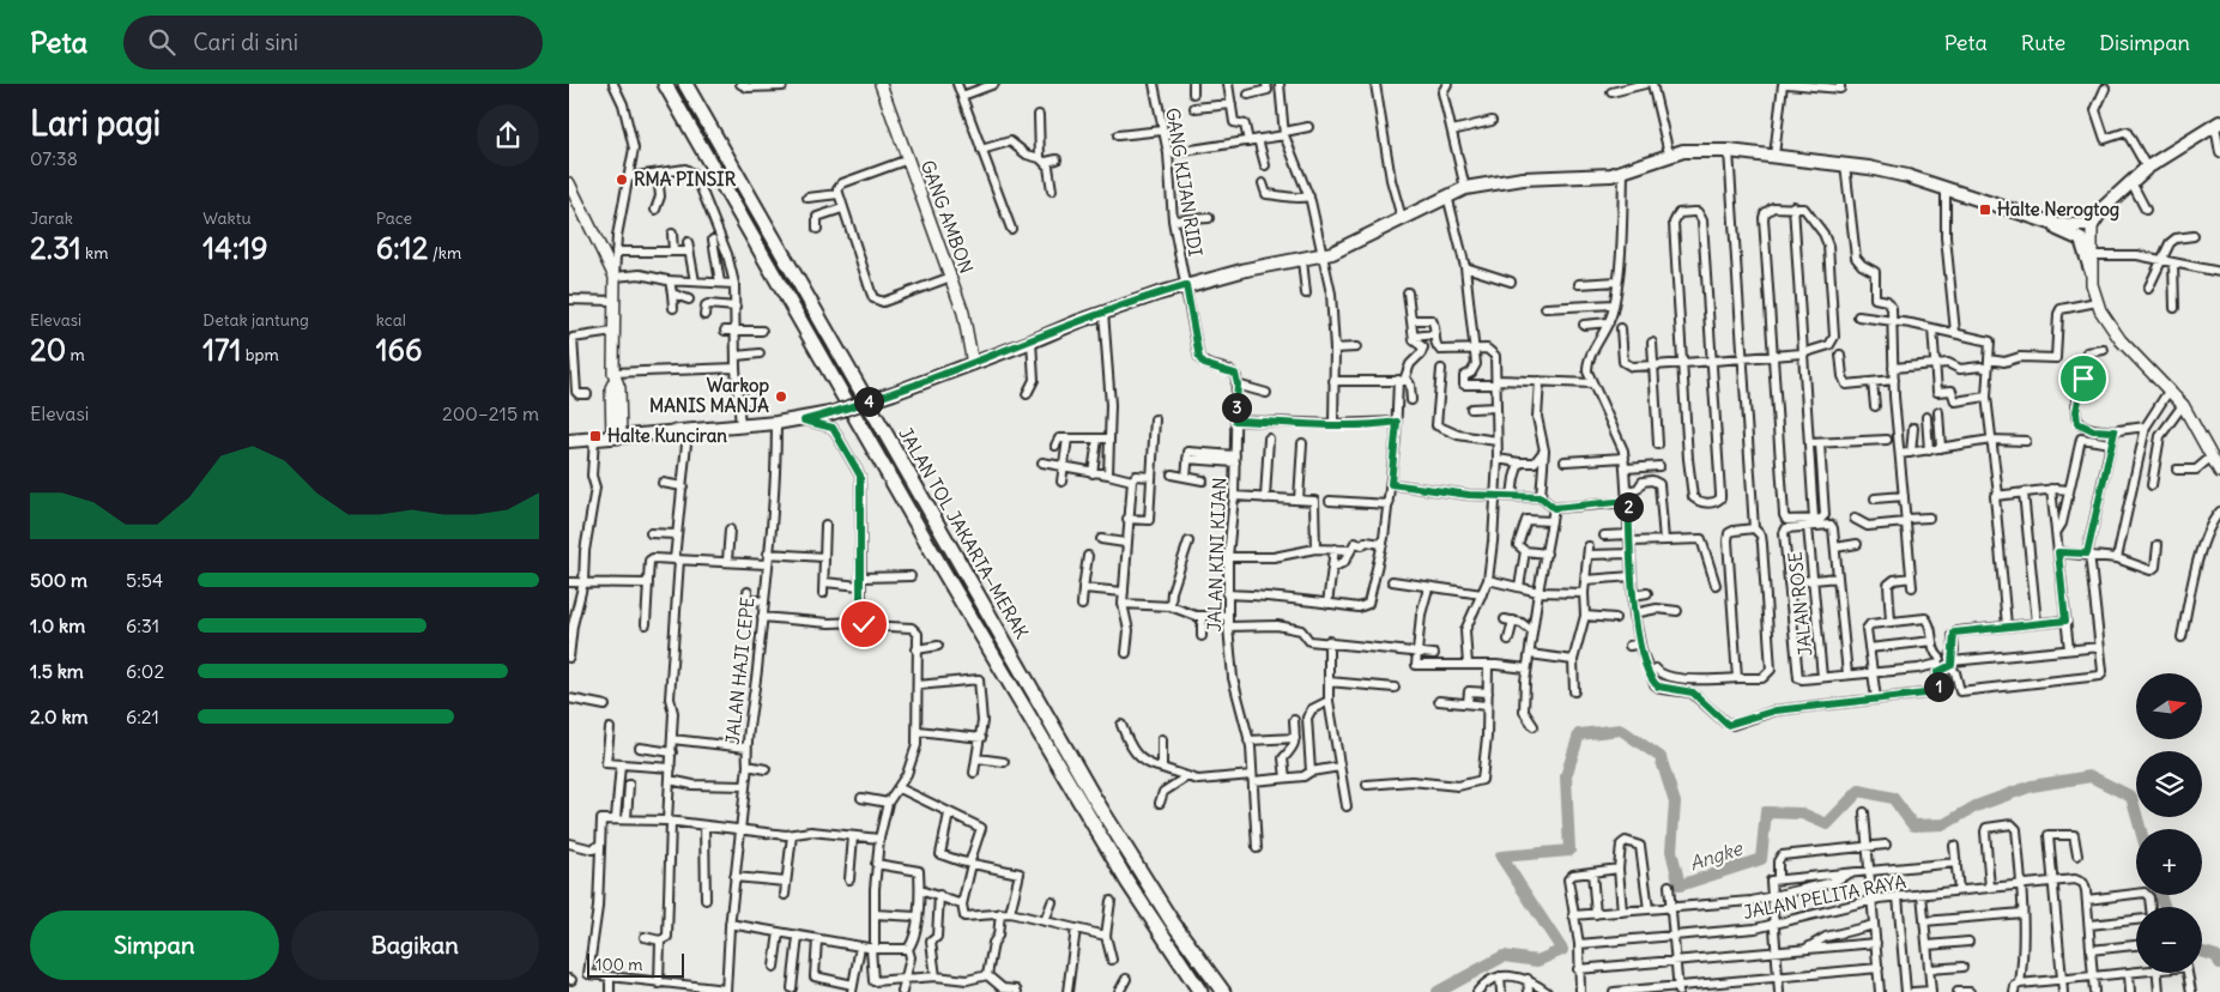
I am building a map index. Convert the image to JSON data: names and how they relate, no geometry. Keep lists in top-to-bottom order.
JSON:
{
  "streets": {
    "highway": ["JALAN TOL JAKARTA–MERAK"],
    "main road": ["GANG AMBON"],
    "street": [
      "GANG KIJAN RIDI",
      "JALAN KINI KIJAN",
      "JALAN ROSE",
      "JALAN HAJI CEPE",
      "JALAN PELITA RAYA"
    ]
  },
  "water": ["Angke"],
  "places": {
    "other": ["RMA PINSIR", "Warkop MANIS MANJA"],
    "transit": ["Halte Nerogtog", "Halte Kunciran"]
  },
  "scale_bar": "100 m",
  "north": "right",
  "page": {
    "header": "Peta",
    "search": "Cari di sini",
    "nav": ["Peta", "Rute", "Disimpan"],
    "heading": ["Lari pagi", "07:38"],
    "stats": [
      ["Jarak", "2.31 km"],
      ["Waktu", "14:19"],
      ["Pace", "6:12 /km"],
      ["Elevasi", "20 m"],
      ["Detak jantung", "171 bpm"],
      ["kcal", "166"]
    ],
    "pins": [
      "4",
      "3",
      "2",
      "1"
    ],
    "chart": ["Elevasi", "200–215 m"],
    "list": [
      {
        "name": "500 m",
        "note": "5:54"
      },
      {
        "name": "1.0 km",
        "note": "6:31"
      },
      {
        "name": "1.5 km",
        "note": "6:02"
      },
      {
        "name": "2.0 km",
        "note": "6:21"
      }
    ],
    "map_buttons": ["+", "−"],
    "buttons": ["Simpan", "Bagikan"],
    "scale": "100 m"
  }
}
